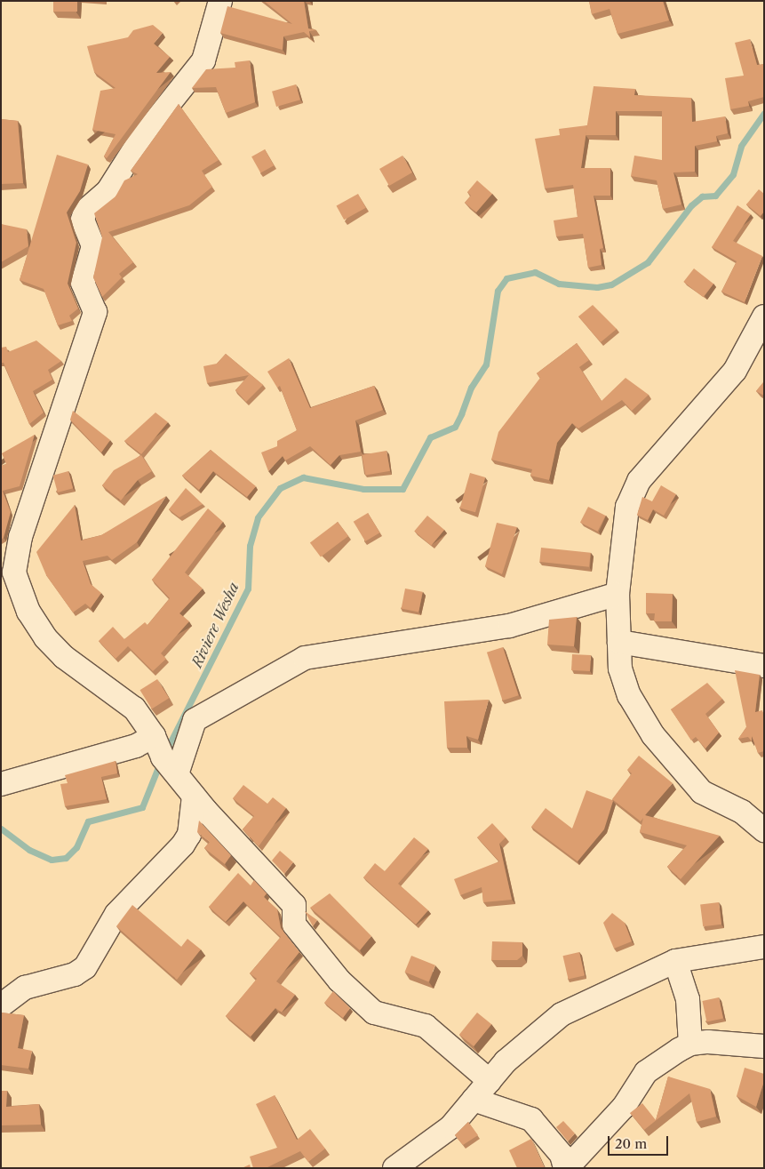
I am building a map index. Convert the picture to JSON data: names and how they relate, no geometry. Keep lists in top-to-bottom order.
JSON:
{
  "water": ["Riviere Wesha"],
  "scale_bar": "20 m"
}
